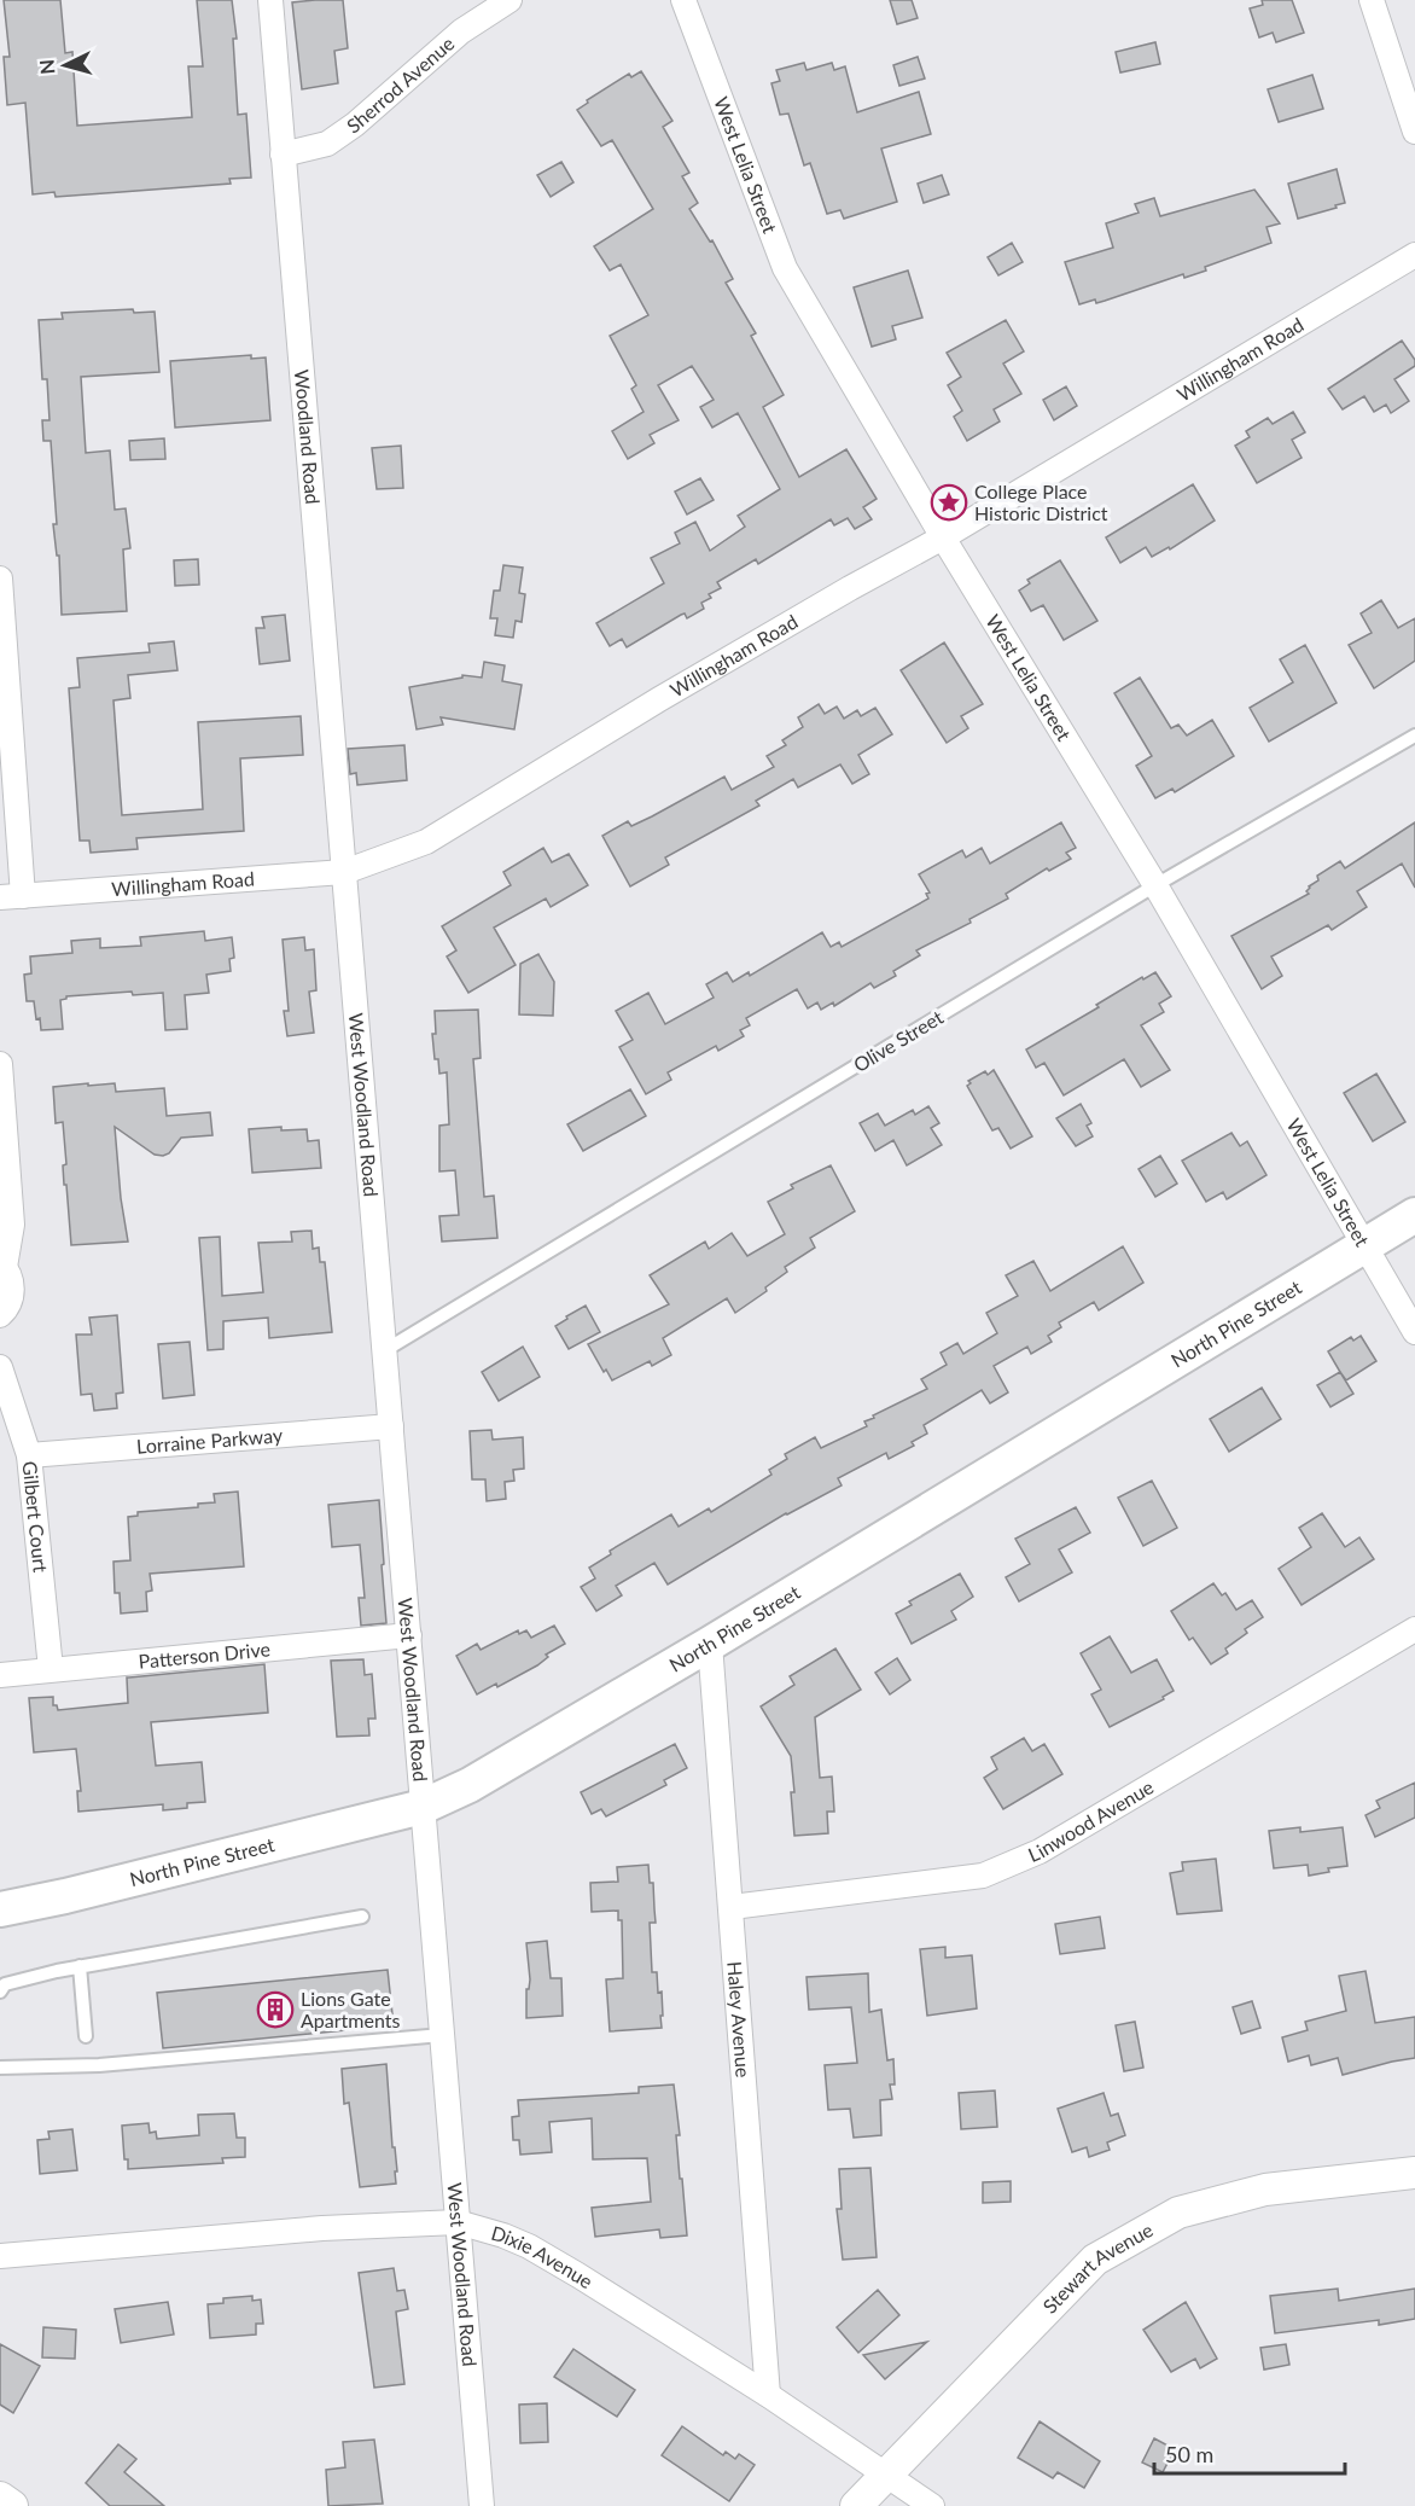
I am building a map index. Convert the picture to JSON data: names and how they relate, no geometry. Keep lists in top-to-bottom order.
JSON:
{
  "streets": {
    "main road": ["North Pine Street"],
    "street": [
      "Sherrod Avenue",
      "West Lelia Street",
      "Willingham Road",
      "Woodland Road",
      "West Woodland Road",
      "Lorraine Parkway",
      "Gilbert Court",
      "Patterson Drive",
      "Linwood Avenue",
      "Haley Avenue",
      "Dixie Avenue",
      "Stewart Avenue"
    ],
    "lane": ["Olive Street"]
  },
  "crossings": [
    ["Sherrod Avenue", "Woodland Road"],
    ["West Lelia Street", "Willingham Road"],
    ["West Lelia Street", "Olive Street"],
    ["West Lelia Street", "North Pine Street"],
    ["Willingham Road", "Woodland Road"],
    ["Willingham Road", "West Woodland Road"],
    ["Woodland Road", "West Woodland Road"],
    ["Olive Street", "West Woodland Road"],
    ["West Woodland Road", "North Pine Street"],
    ["West Woodland Road", "Lorraine Parkway"],
    ["West Woodland Road", "Patterson Drive"],
    ["West Woodland Road", "Dixie Avenue"],
    ["North Pine Street", "Haley Avenue"],
    ["Lorraine Parkway", "Gilbert Court"],
    ["Gilbert Court", "Patterson Drive"],
    ["Linwood Avenue", "Haley Avenue"],
    ["Haley Avenue", "Dixie Avenue"],
    ["Dixie Avenue", "Stewart Avenue"]
  ],
  "places": {
    "place": ["College Place Historic District"],
    "building": ["Lions Gate Apartments"]
  },
  "scale_bar": "50 m",
  "north": "left"
}
